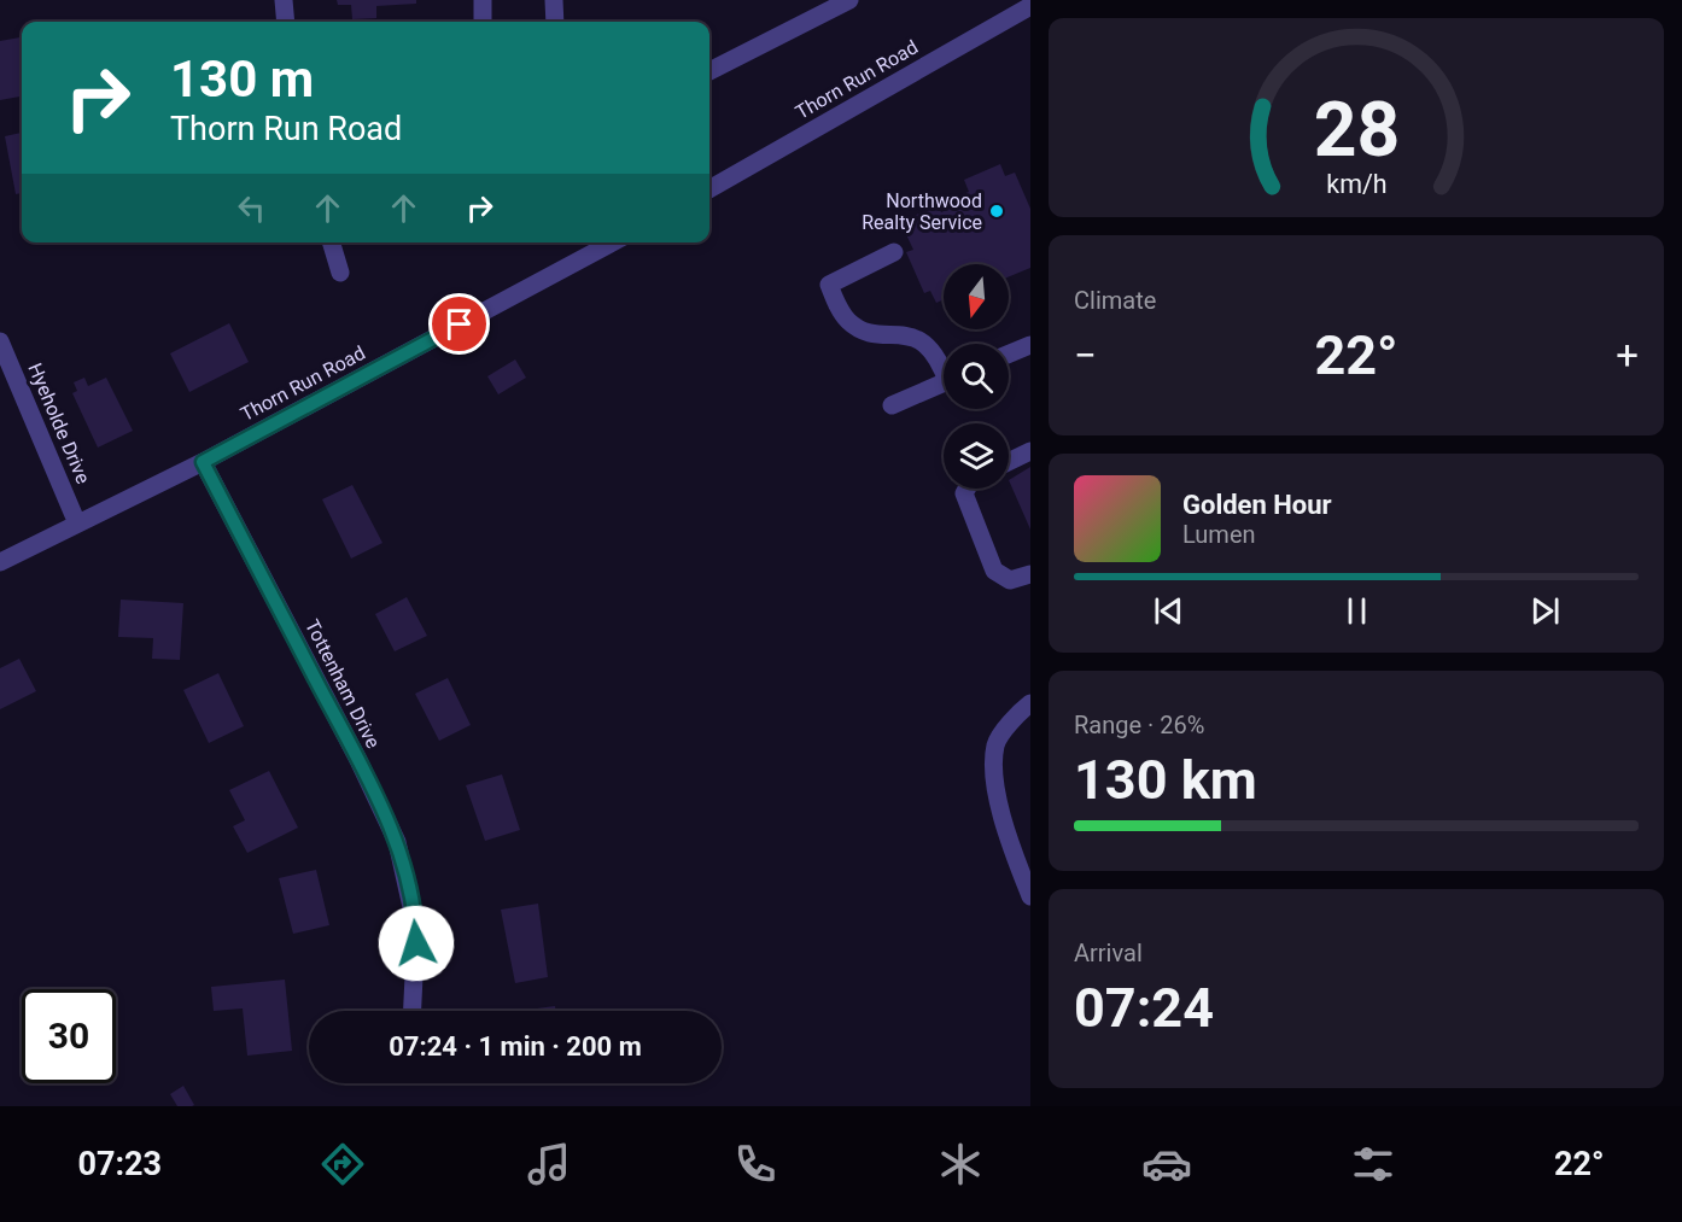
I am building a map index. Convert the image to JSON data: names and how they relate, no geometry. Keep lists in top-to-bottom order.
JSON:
{
  "streets": {
    "street": ["Thorn Run Road", "Hyeholde Drive", "Tottenham Drive"]
  },
  "crossings": [
    ["Thorn Run Road", "Hyeholde Drive"],
    ["Thorn Run Road", "Tottenham Drive"]
  ],
  "places": ["Northwood Realty Service"],
  "north": "bottom",
  "page": {
    "turn": ["130 m", "Thorn Run Road"],
    "tile": [
      "Climate",
      ["Range · 26%", "130 km"],
      ["Arrival", "07:24"]
    ],
    "heat": ["−", "22°", "+"],
    "song": ["Golden Hour", "Lumen"],
    "limit": "30",
    "trip": "07:24 · 1 min · 200 m",
    "tabs": ["07:23", "22°"],
    "gauge": ["28", "km/h"]
  }
}
